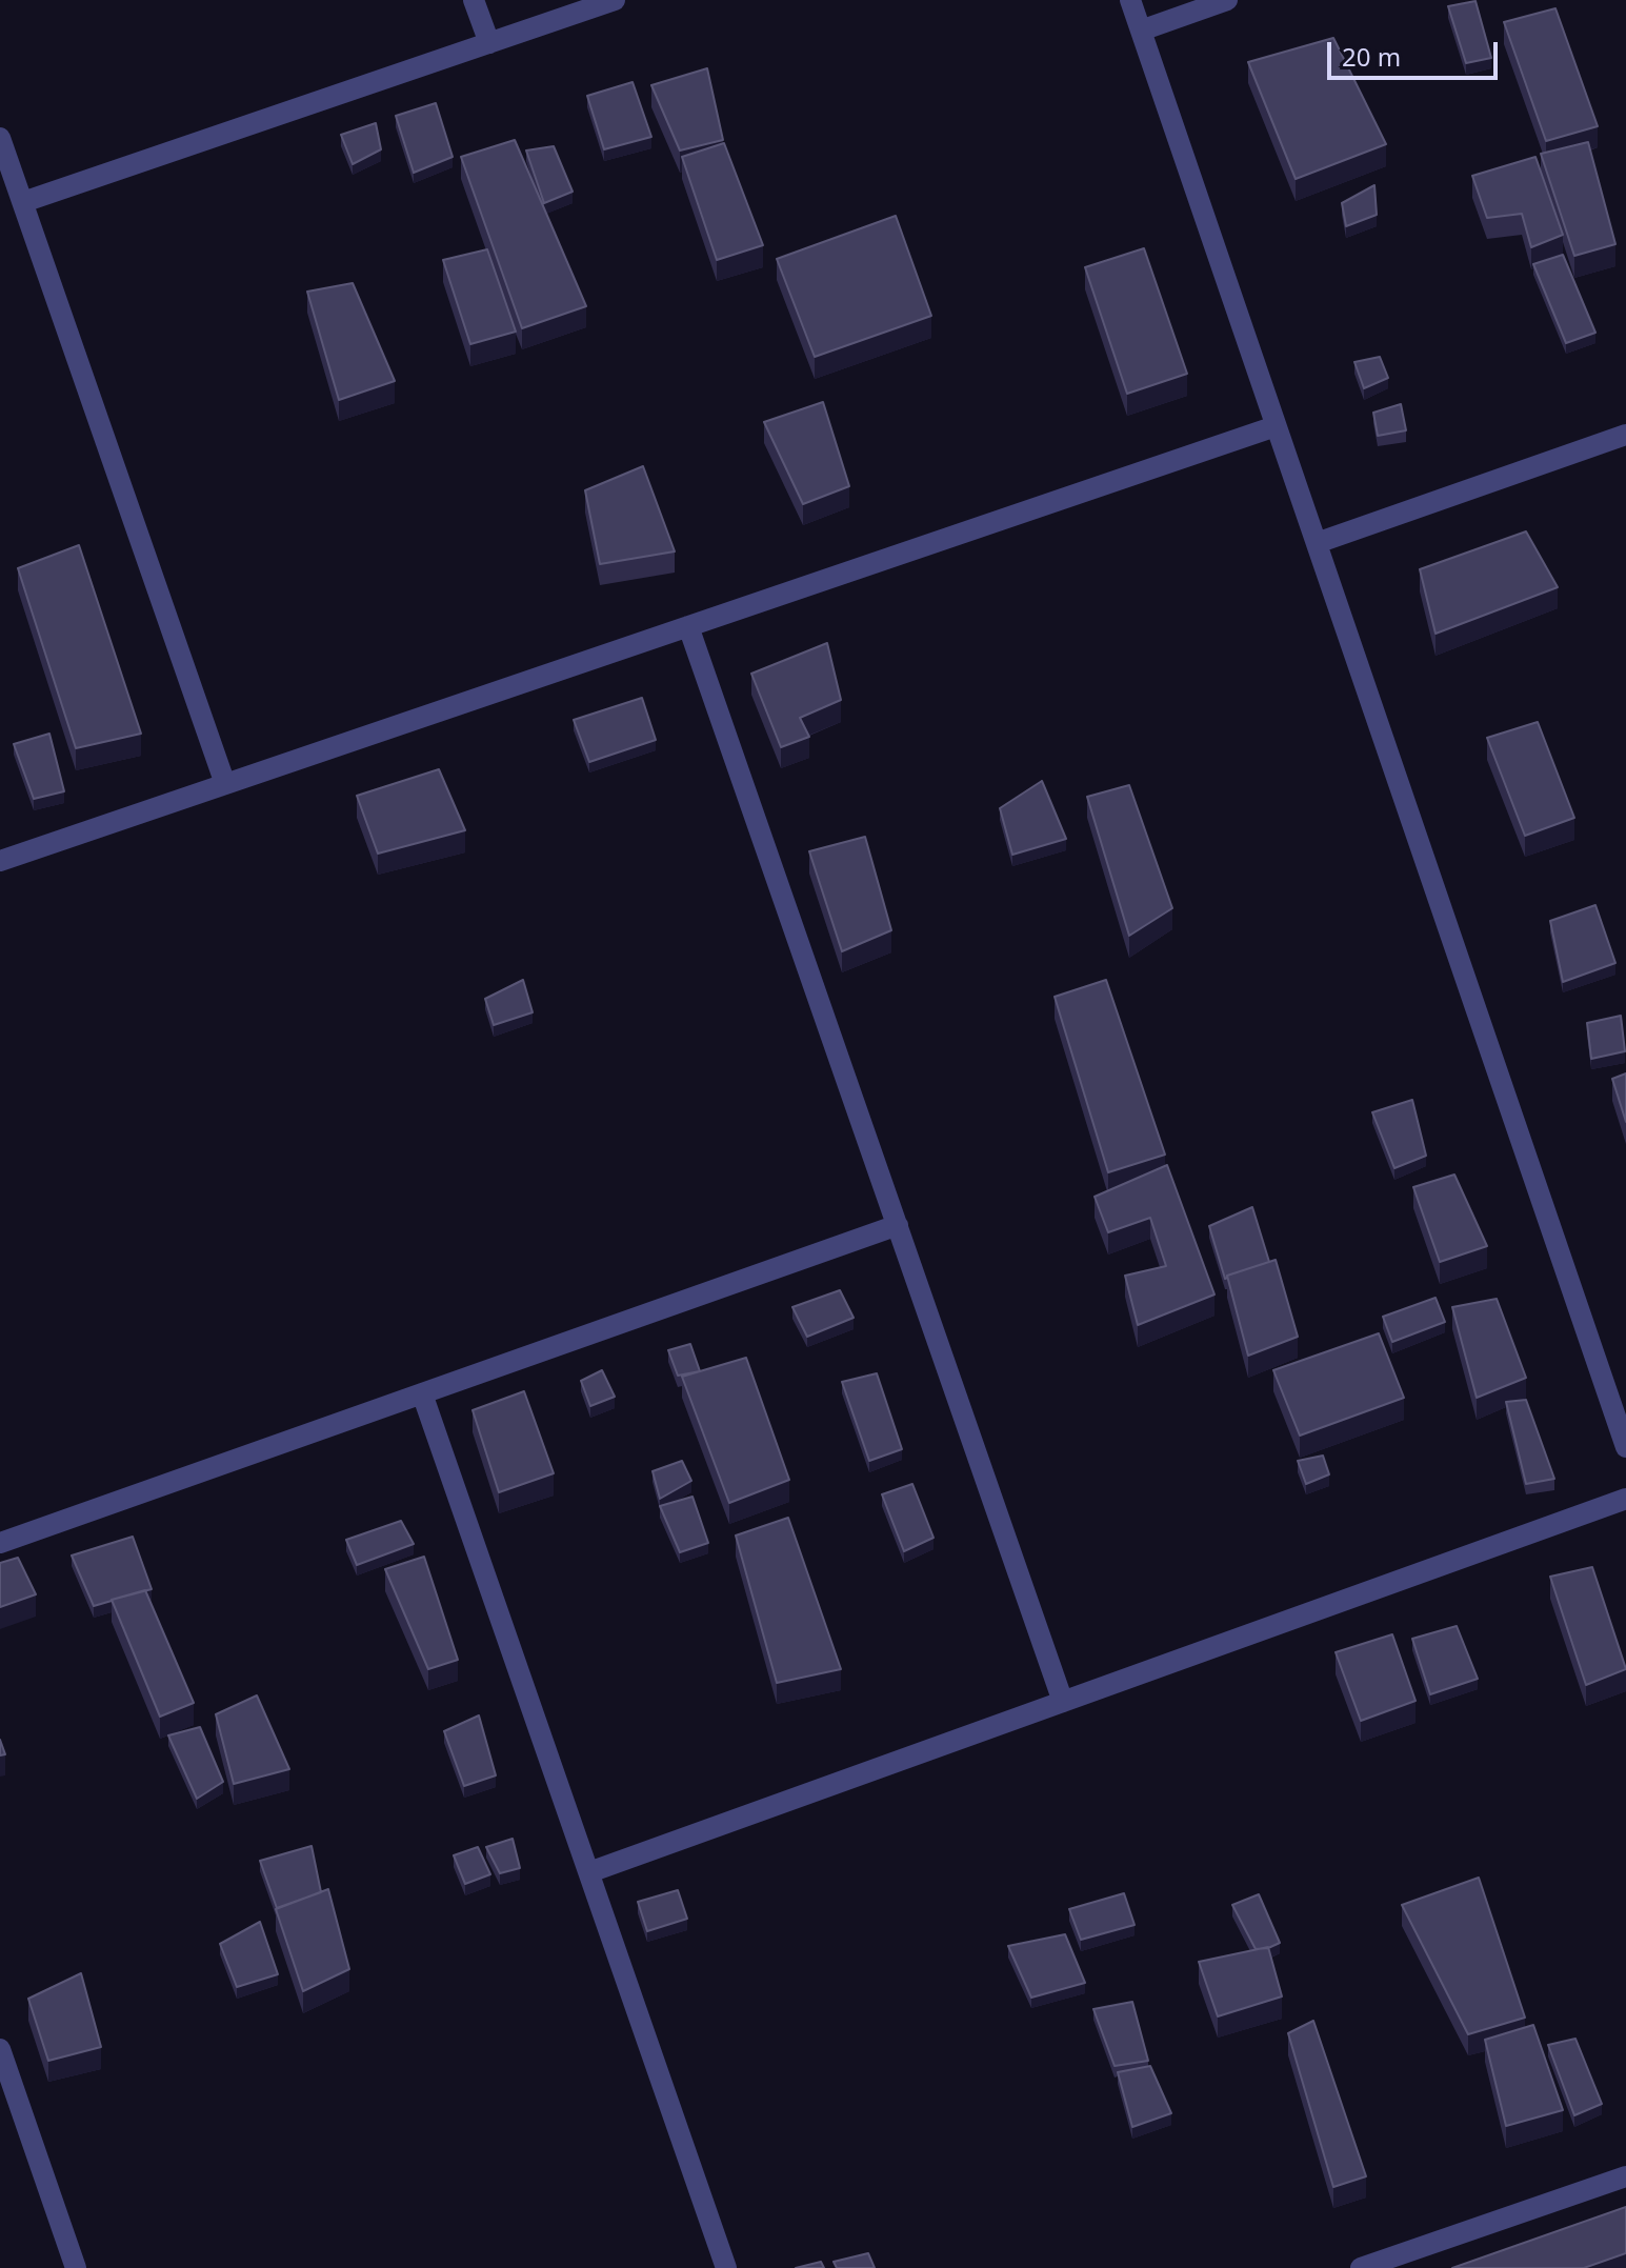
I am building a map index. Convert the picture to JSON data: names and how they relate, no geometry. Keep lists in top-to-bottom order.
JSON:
{
  "scale_bar": "20 m"
}
